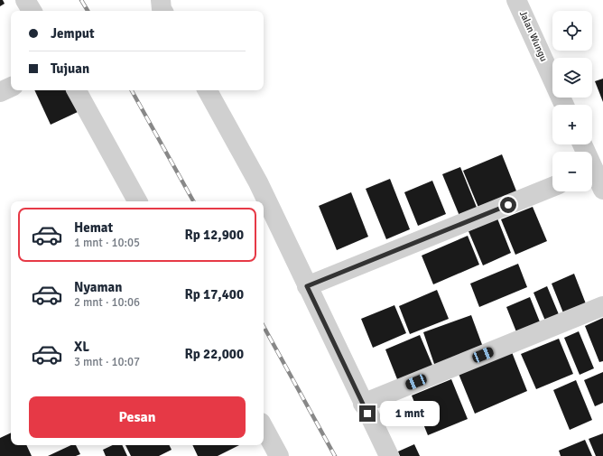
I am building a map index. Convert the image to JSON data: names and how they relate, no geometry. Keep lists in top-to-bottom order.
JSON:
{
  "streets": {
    "street": ["Jalan Wungu"]
  },
  "page": {
    "map_buttons": ["+", "−"],
    "banner": ["Jemput", "Tujuan"],
    "list": [
      {
        "name": "Hemat",
        "note": "1 mnt · 10:05",
        "value": "Rp 12,900"
      },
      {
        "name": "Nyaman",
        "note": "2 mnt · 10:06",
        "value": "Rp 17,400"
      },
      {
        "name": "XL",
        "note": "3 mnt · 10:07",
        "value": "Rp 22,000"
      }
    ],
    "buttons": "Pesan",
    "bubble": "1 mnt"
  }
}
